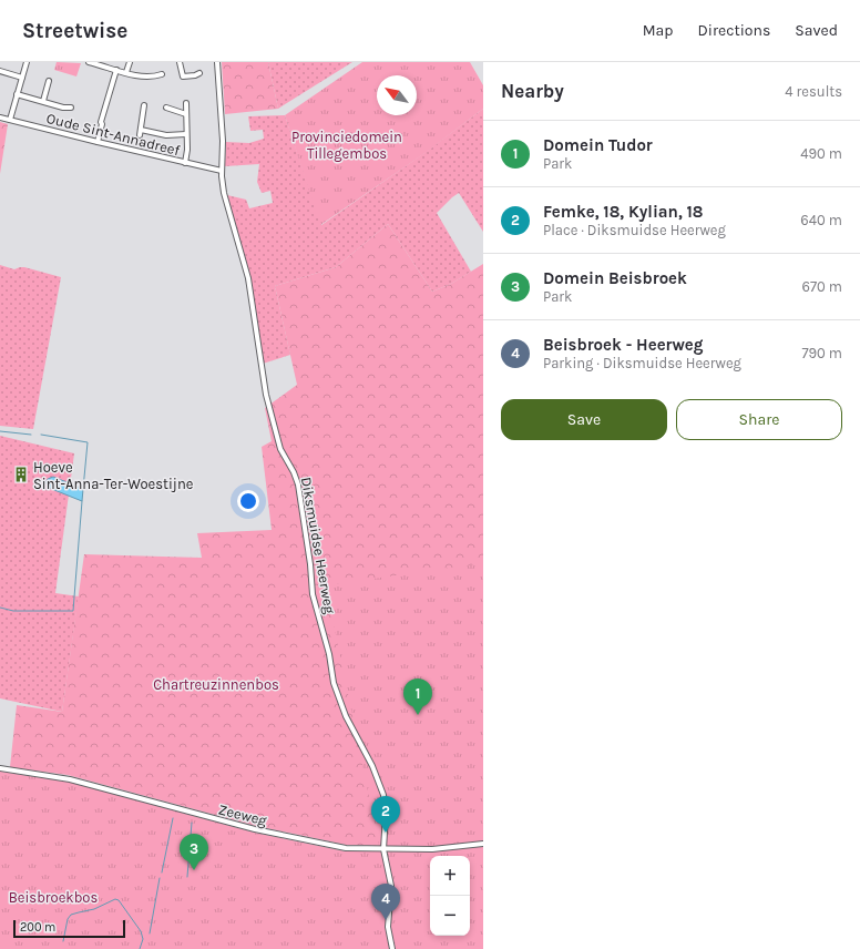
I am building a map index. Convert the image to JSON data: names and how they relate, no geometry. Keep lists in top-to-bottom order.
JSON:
{
  "streets": {
    "street": ["Oude Sint-Annadreef", "Diksmuidse Heerweg", "Zeeweg"]
  },
  "crossings": [
    ["Oude Sint-Annadreef", "Diksmuidse Heerweg"],
    ["Diksmuidse Heerweg", "Zeeweg"]
  ],
  "parks": ["Provinciedomein Tillegembos", "Chartreuzinnenbos", "Beisbroekbos"],
  "places": {
    "building": ["Hoeve Sint-Anna-Ter-Woestijne"]
  },
  "scale_bar": "200 m",
  "north": "top left",
  "page": {
    "header": "Streetwise",
    "nav": ["Map", "Directions", "Saved"],
    "heading": ["Nearby", "4 results"],
    "list": [
      {
        "mark": "1",
        "name": "Domein Tudor",
        "note": "Park",
        "value": "490 m"
      },
      {
        "mark": "2",
        "name": "Femke, 18, Kylian, 18",
        "note": "Place · Diksmuidse Heerweg",
        "value": "640 m"
      },
      {
        "mark": "3",
        "name": "Domein Beisbroek",
        "note": "Park",
        "value": "670 m"
      },
      {
        "mark": "4",
        "name": "Beisbroek - Heerweg",
        "note": "Parking · Diksmuidse Heerweg",
        "value": "790 m"
      }
    ],
    "buttons": ["Save", "Share"],
    "pins": [
      "1",
      "2",
      "3",
      "4"
    ],
    "map_buttons": ["+", "−"],
    "scale": "200 m"
  }
}
